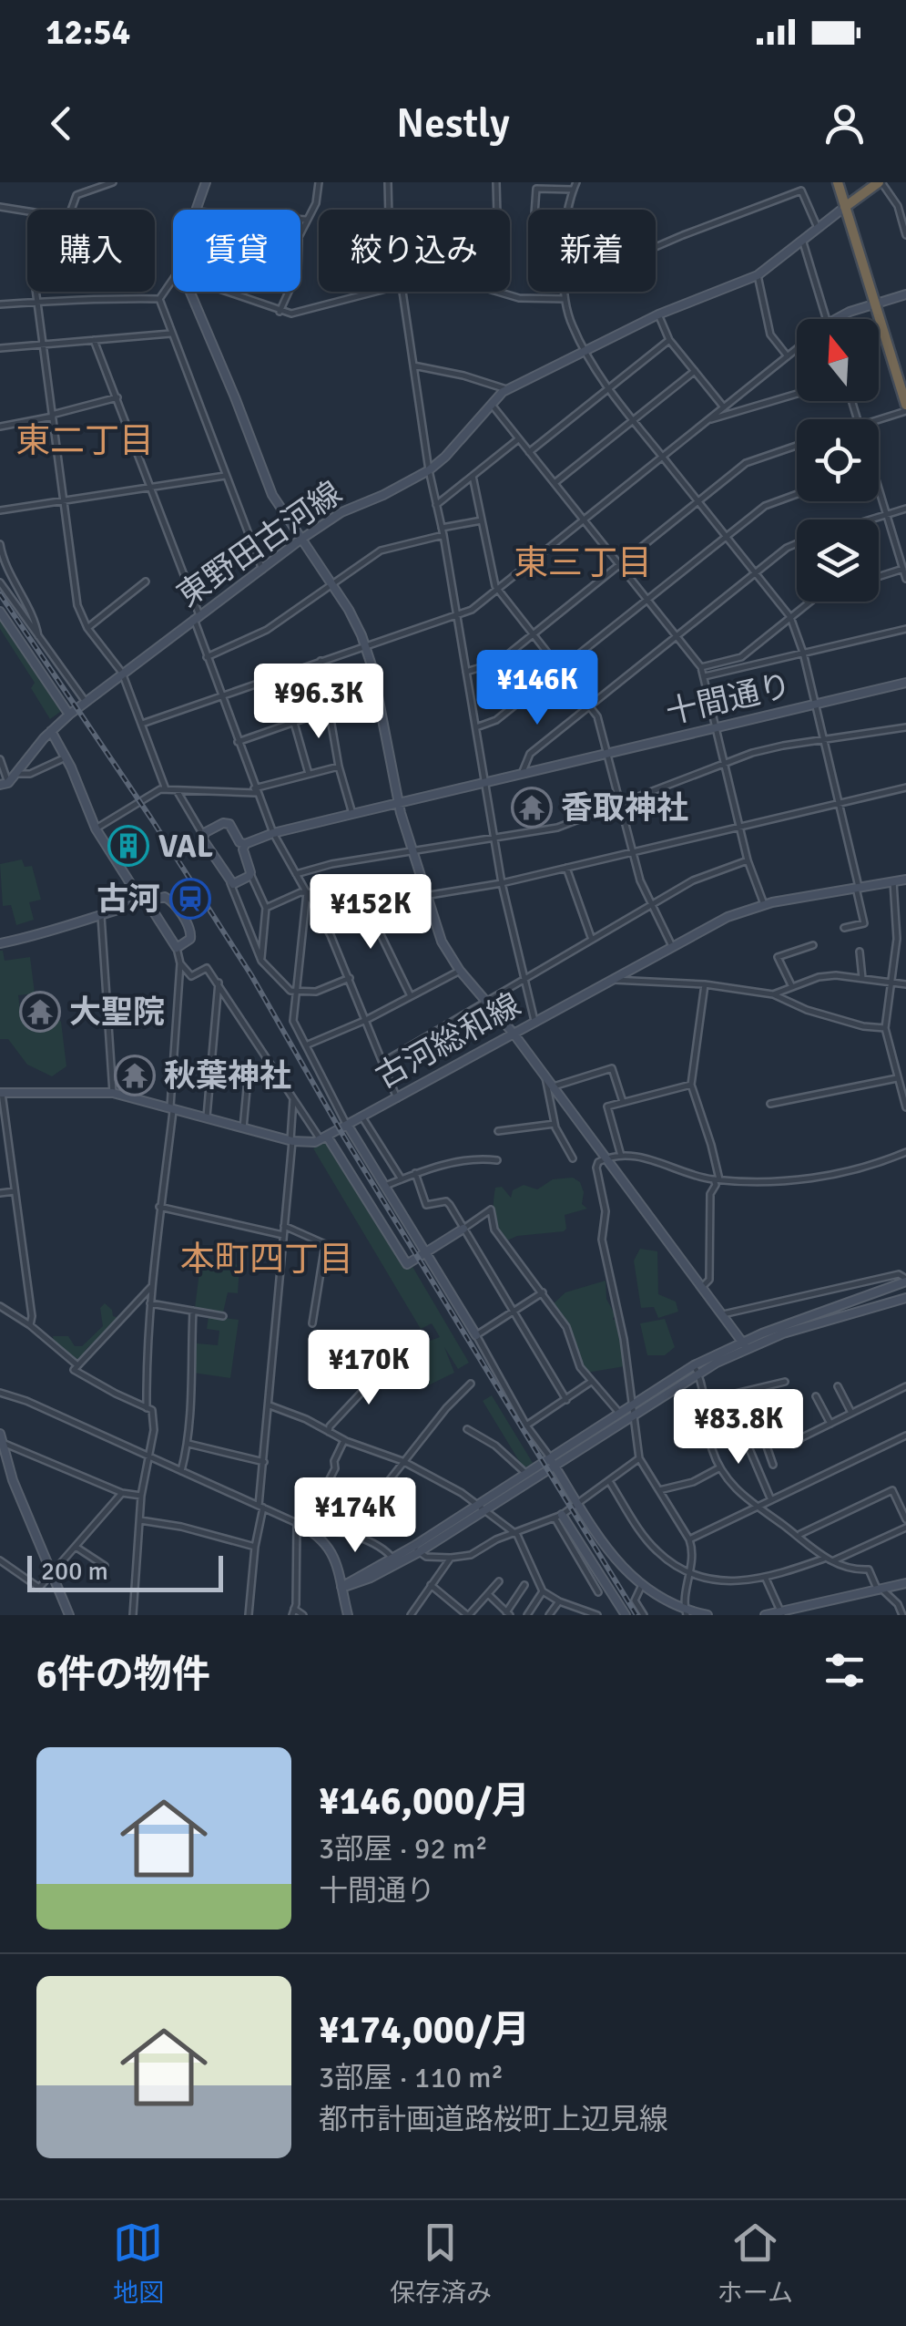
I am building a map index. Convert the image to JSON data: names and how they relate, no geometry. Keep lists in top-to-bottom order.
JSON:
{
  "streets": {
    "street": ["東野田古河線", "十間通り", "古河総和線"]
  },
  "districts": ["東二丁目", "東三丁目", "本町四丁目"],
  "places": {
    "temple": ["香取神社", "大聖院", "秋葉神社"],
    "building": ["VAL"],
    "station": ["古河"]
  },
  "scale_bar": "200 m",
  "north": "top",
  "page": {
    "status": "12:54",
    "header": "Nestly",
    "chip": [
      "購入",
      "賃貸",
      "絞り込み",
      "新着"
    ],
    "price": [
      "¥146K",
      "¥96.3K",
      "¥152K",
      "¥170K",
      "¥83.8K",
      "¥174K"
    ],
    "scale": "200 m",
    "heading": "6件の物件",
    "list": [
      {
        "name": "¥146,000/月",
        "note": "3部屋 · 92 m² · 十間通り"
      },
      {
        "name": "¥174,000/月",
        "note": "3部屋 · 110 m² · 都市計画道路桜町上辺見線"
      }
    ],
    "tabs": ["地図", "保存済み", "ホーム"]
  }
}
